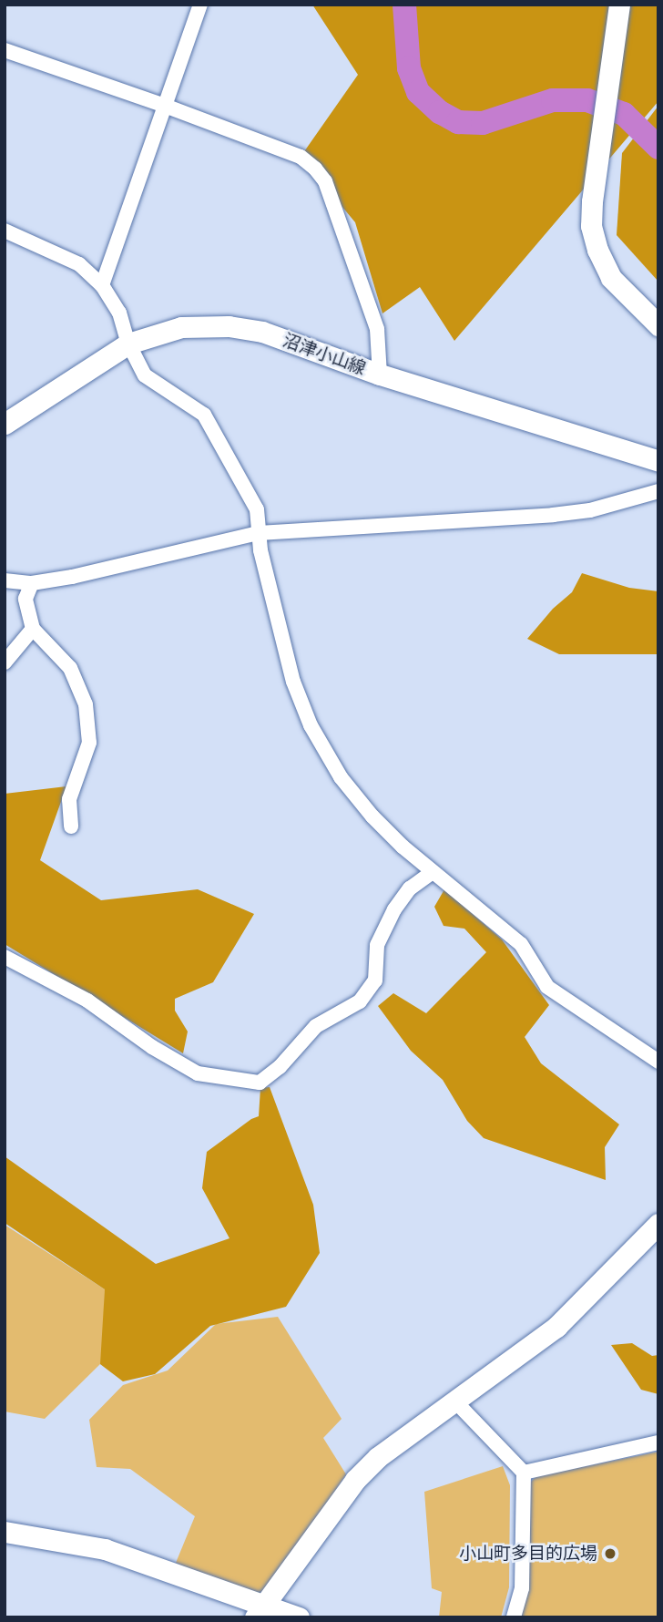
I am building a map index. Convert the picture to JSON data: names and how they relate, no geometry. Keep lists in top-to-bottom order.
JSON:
{
  "streets": {
    "street": ["沼津小山線"]
  },
  "places": ["小山町多目的広場"]
}
